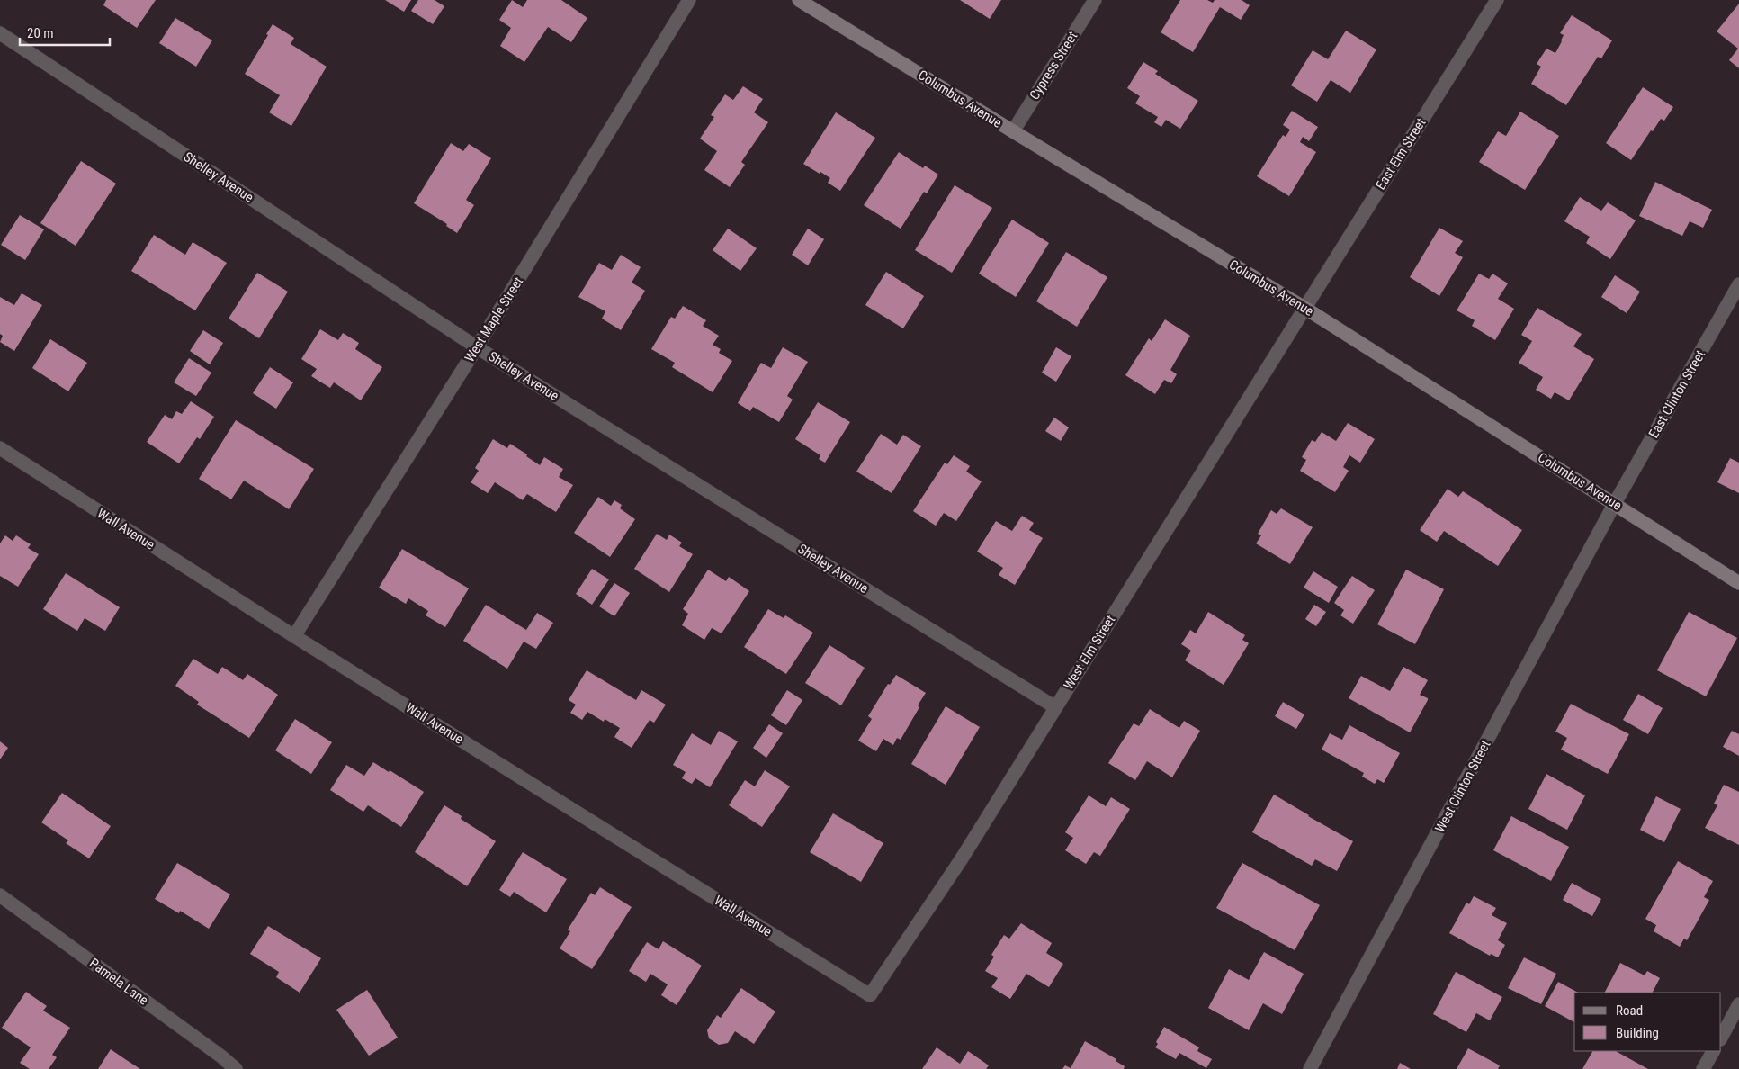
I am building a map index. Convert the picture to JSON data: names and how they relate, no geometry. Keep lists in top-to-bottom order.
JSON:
{
  "streets": {
    "street": [
      "Cypress Street",
      "Columbus Avenue",
      "East Elm Street",
      "Shelley Avenue",
      "West Maple Street",
      "East Clinton Street",
      "Wall Avenue",
      "West Elm Street",
      "West Clinton Street",
      "Pamela Lane"
    ]
  },
  "crossings": [
    ["Cypress Street", "Columbus Avenue"],
    ["Columbus Avenue", "East Elm Street"],
    ["Columbus Avenue", "East Clinton Street"],
    ["Columbus Avenue", "West Elm Street"],
    ["Columbus Avenue", "West Clinton Street"],
    ["East Elm Street", "West Elm Street"],
    ["Shelley Avenue", "West Maple Street"],
    ["Shelley Avenue", "West Elm Street"],
    ["West Maple Street", "Wall Avenue"],
    ["East Clinton Street", "West Clinton Street"],
    ["Wall Avenue", "West Elm Street"]
  ],
  "legend": ["Road", "Building"],
  "scale_bar": "20 m"
}
